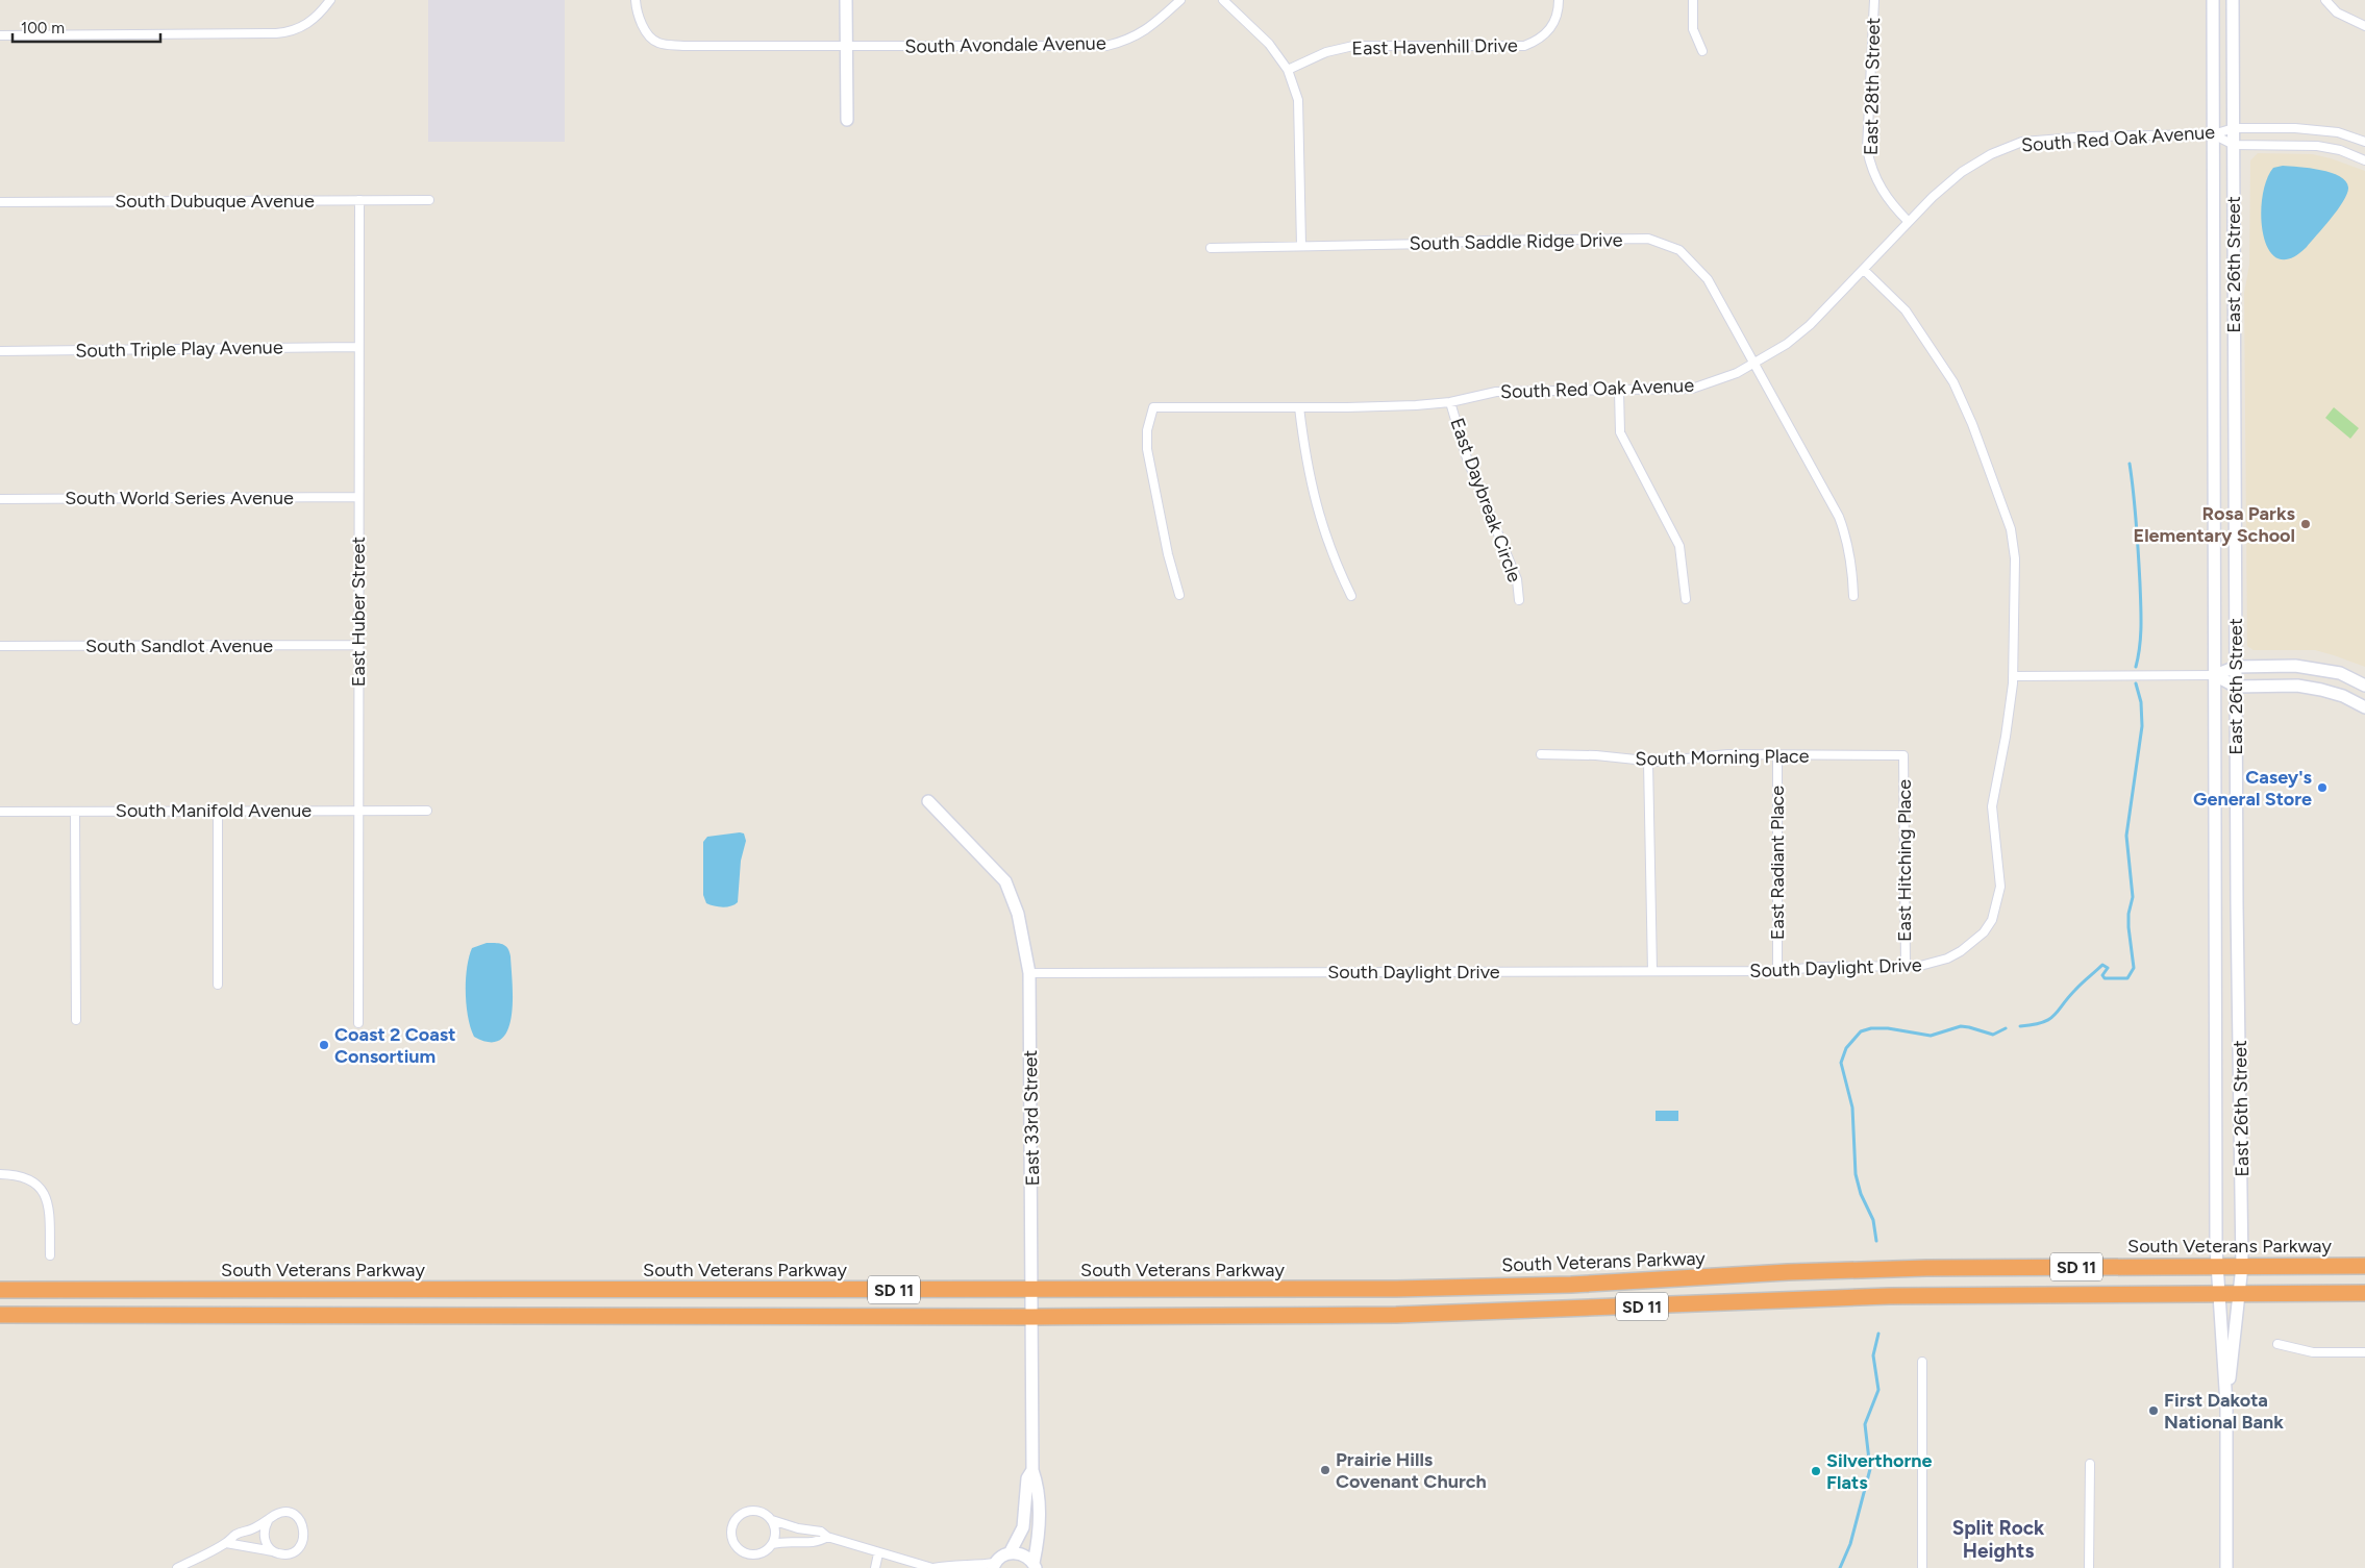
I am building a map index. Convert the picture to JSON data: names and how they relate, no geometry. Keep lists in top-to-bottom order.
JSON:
{
  "streets": {
    "highway": ["South Veterans Parkway", "SD 11"],
    "main road": ["East 26th Street", "East 33rd Street"],
    "street": [
      "South Avondale Avenue",
      "East Havenhill Drive",
      "East 28th Street",
      "South Red Oak Avenue",
      "South Dubuque Avenue",
      "South Saddle Ridge Drive",
      "South Triple Play Avenue",
      "South World Series Avenue",
      "East Daybreak Circle",
      "East Huber Street",
      "South Sandlot Avenue",
      "South Morning Place",
      "South Manifold Avenue",
      "East Hitching Place",
      "East Radiant Place",
      "South Daylight Drive"
    ]
  },
  "crossings": [
    ["East 28th Street", "South Red Oak Avenue"],
    ["South Red Oak Avenue", "South Saddle Ridge Drive"],
    ["South Red Oak Avenue", "East 26th Street"],
    ["South Red Oak Avenue", "East Daybreak Circle"],
    ["South Red Oak Avenue", "South Daylight Drive"],
    ["South Dubuque Avenue", "East Huber Street"],
    ["East 26th Street", "South Veterans Parkway"],
    ["East 26th Street", "SD 11"],
    ["South Triple Play Avenue", "East Huber Street"],
    ["South World Series Avenue", "East Huber Street"],
    ["East Huber Street", "South Sandlot Avenue"],
    ["East Huber Street", "South Manifold Avenue"],
    ["South Morning Place", "East Hitching Place"],
    ["South Morning Place", "East Radiant Place"],
    ["East Hitching Place", "South Daylight Drive"],
    ["East Radiant Place", "South Daylight Drive"],
    ["South Daylight Drive", "East 33rd Street"],
    ["East 33rd Street", "South Veterans Parkway"],
    ["East 33rd Street", "SD 11"]
  ],
  "districts": ["Split Rock Heights"],
  "places": [
    "Rosa Parks Elementary School",
    "Casey's General Store",
    "Coast 2 Coast Consortium",
    "First Dakota National Bank",
    "Prairie Hills Covenant Church",
    "Silverthorne Flats"
  ],
  "scale_bar": "100 m"
}
